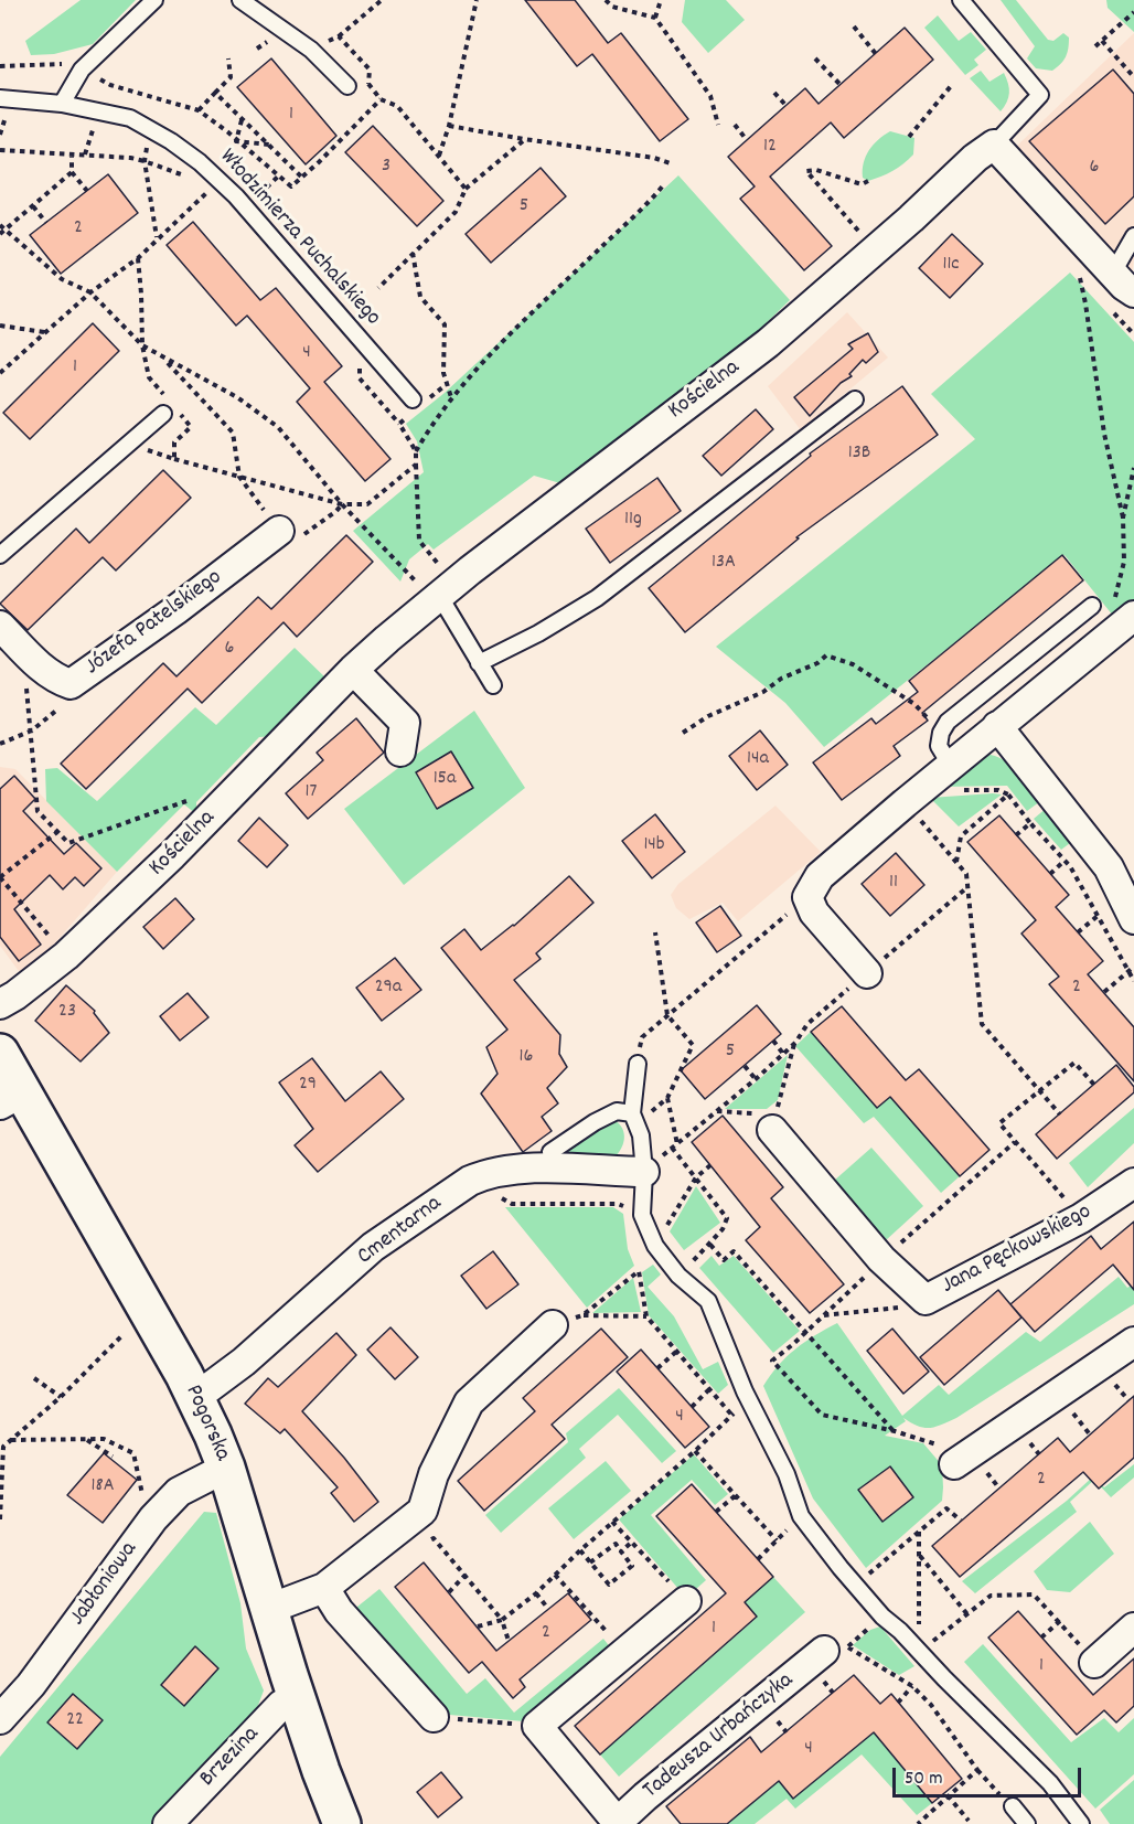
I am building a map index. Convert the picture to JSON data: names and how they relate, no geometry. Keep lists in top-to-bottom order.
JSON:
{
  "streets": {
    "street": [
      "Kościelna",
      "Józefa Patelskiego",
      "Cmentarna",
      "Jana Pęckowskiego",
      "Pogorska",
      "Jabłoniowa",
      "Tadeusza Urbańczyka",
      "Brzezina"
    ],
    "lane": ["Włodzimierza Puchalskiego"]
  },
  "crossings": [
    ["Cmentarna", "Pogorska"],
    ["Pogorska", "Jabłoniowa"],
    ["Pogorska", "Brzezina"]
  ],
  "house_numbers": [
    "1",
    "12",
    "3",
    "6",
    "5",
    "2",
    "11c",
    "4",
    "1",
    "13B",
    "11g",
    "13A",
    "6",
    "14a",
    "15a",
    "17",
    "14b",
    "11",
    "29a",
    "2",
    "23",
    "5",
    "16",
    "29",
    "4",
    "2",
    "18A",
    "1",
    "2",
    "1",
    "22",
    "4"
  ],
  "scale_bar": "50 m"
}
